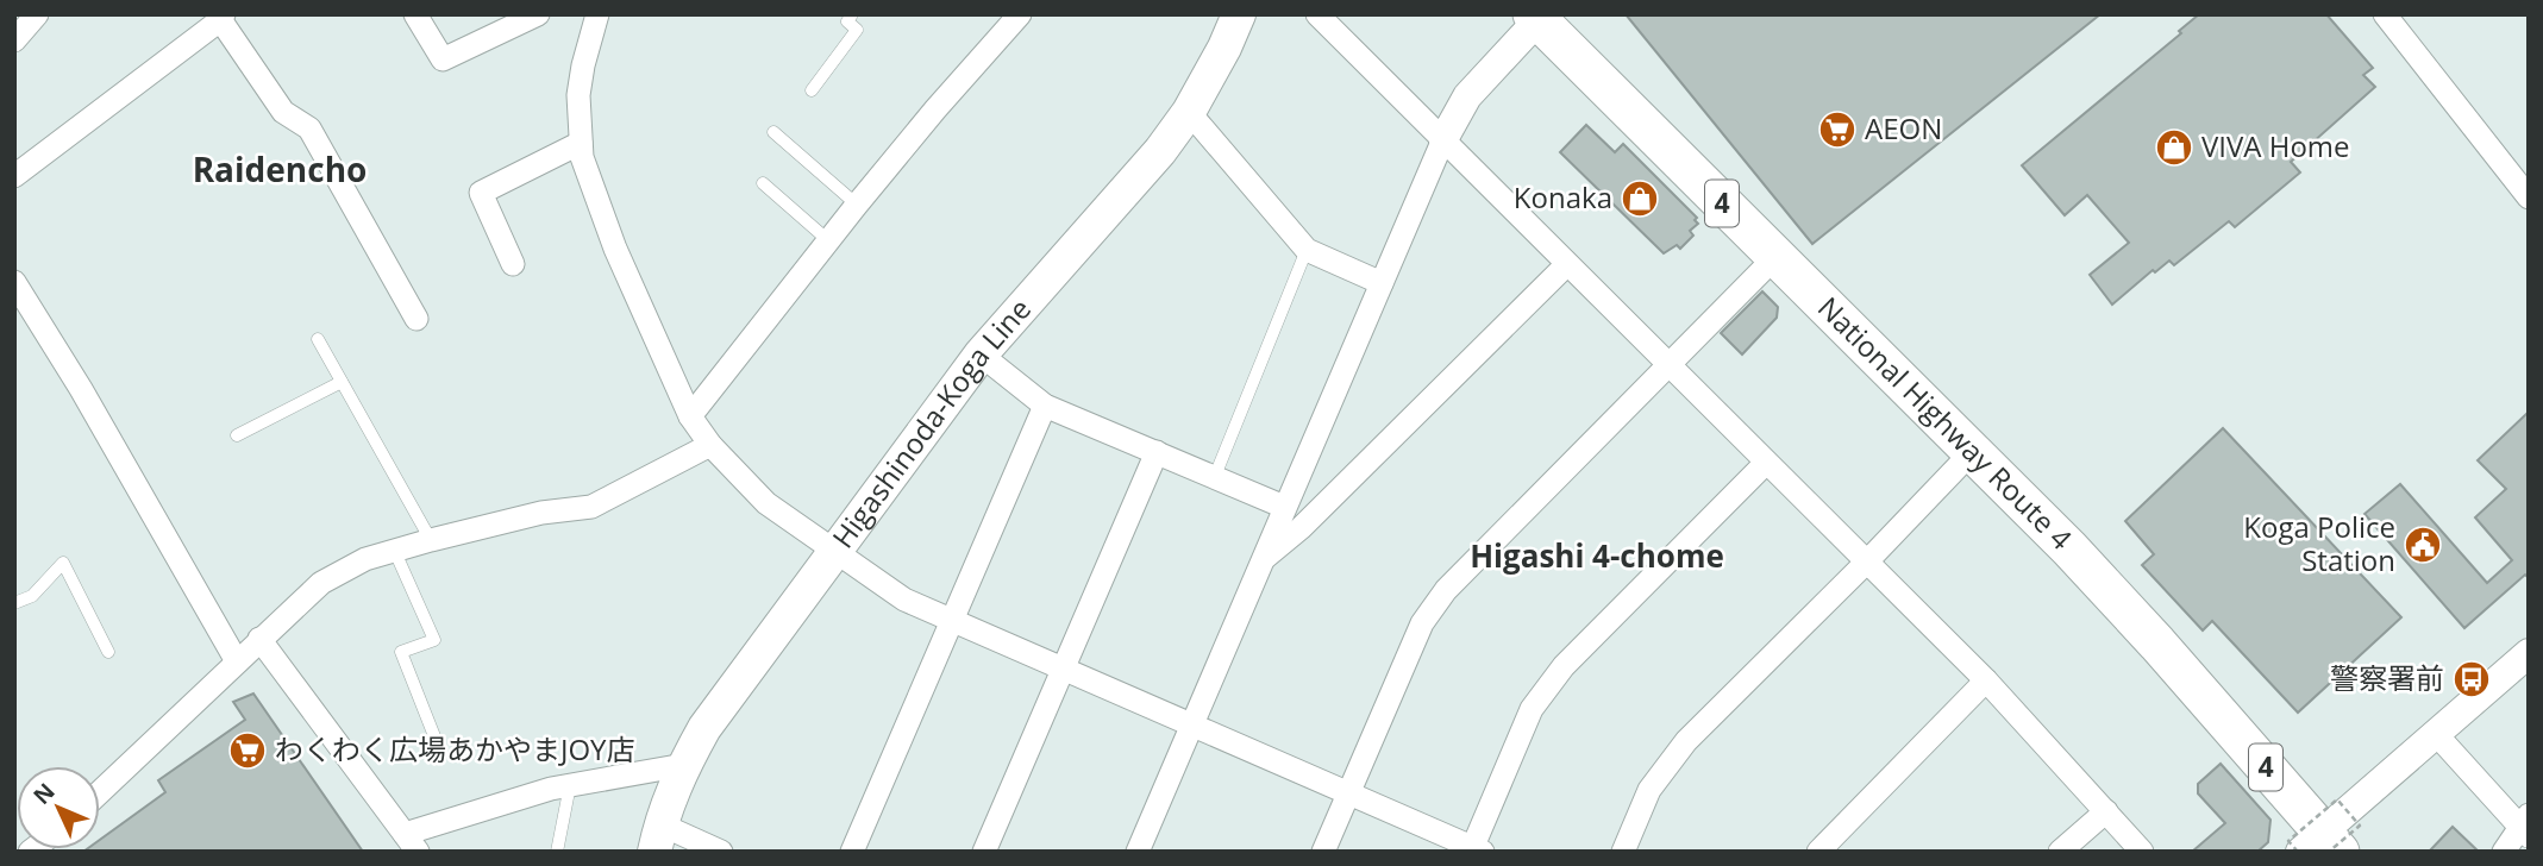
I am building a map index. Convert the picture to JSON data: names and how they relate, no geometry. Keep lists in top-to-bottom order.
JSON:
{
  "streets": {
    "highway": ["4", "National Highway Route 4"],
    "main road": ["Higashinoda-Koga Line"]
  },
  "districts": ["Raidencho", "Higashi 4-chome"],
  "places": {
    "supermarket": ["AEON", "わくわく広場あかやまJOY店"],
    "shop": ["VIVA Home", "Konaka"],
    "public building": ["Koga Police Station"],
    "bus stop": ["警察署前"]
  },
  "north": "top left"
}
